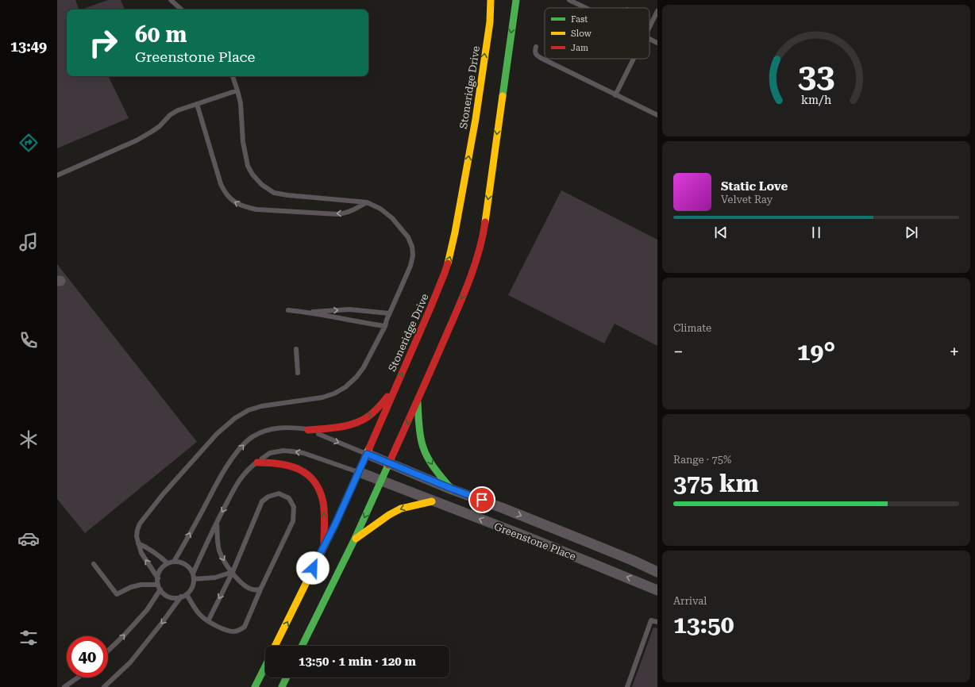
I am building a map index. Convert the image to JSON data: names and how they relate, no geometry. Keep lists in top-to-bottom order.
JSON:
{
  "streets": {
    "street": ["Stoneridge Drive", "Greenstone Place"]
  },
  "crossings": [
    ["Stoneridge Drive", "Greenstone Place"]
  ],
  "legend": ["Fast", "Slow", "Jam"],
  "page": {
    "tabs": "13:49",
    "turn": ["60 m", "Greenstone Place"],
    "song": ["Static Love", "Velvet Ray"],
    "tile": [
      "Climate",
      ["Range · 75%", "375 km"],
      ["Arrival", "13:50"]
    ],
    "heat": ["−", "19°", "+"],
    "limit": "40",
    "trip": "13:50 · 1 min · 120 m",
    "gauge": ["33", "km/h"]
  }
}
